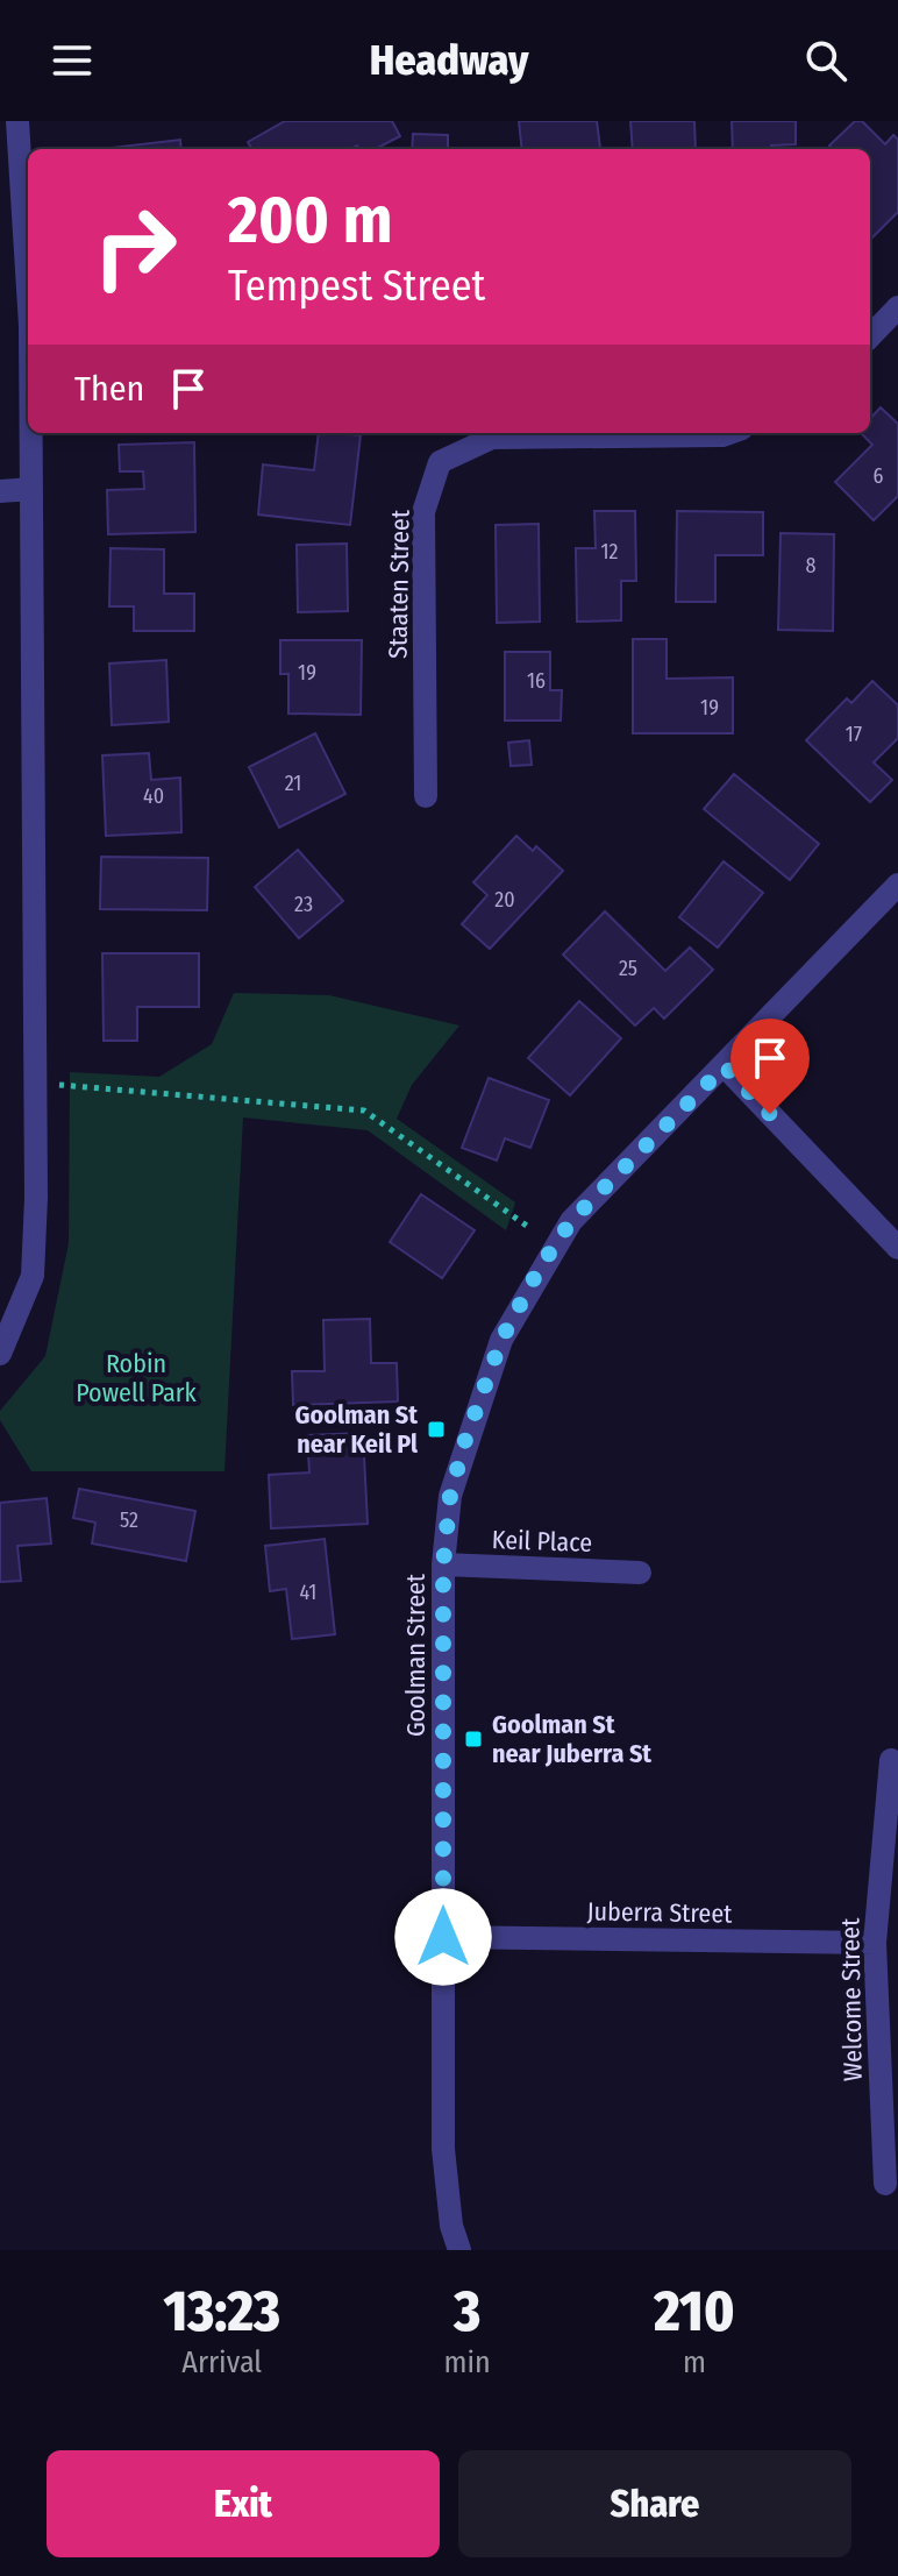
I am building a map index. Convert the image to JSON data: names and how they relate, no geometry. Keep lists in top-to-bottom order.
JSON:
{
  "streets": {
    "street": [
      "Staaten Street",
      "Keil Place",
      "Goolman Street",
      "Juberra Street",
      "Welcome Street"
    ]
  },
  "crossings": [
    ["Keil Place", "Goolman Street"],
    ["Goolman Street", "Juberra Street"],
    ["Juberra Street", "Welcome Street"]
  ],
  "parks": ["Robin Powell Park"],
  "places": {
    "transit": ["Goolman St near Keil Pl", "Goolman St near Juberra St"]
  },
  "house_numbers": [
    "6",
    "12",
    "8",
    "19",
    "16",
    "19",
    "17",
    "21",
    "40",
    "20",
    "23",
    "25",
    "52",
    "41"
  ],
  "page": {
    "header": "Headway",
    "turn": ["200 m", "Tempest Street"],
    "then": "Then",
    "eta": [
      "13:23",
      "Arrival",
      "3",
      "min",
      "210",
      "m"
    ],
    "buttons": ["Exit", "Share"]
  }
}
